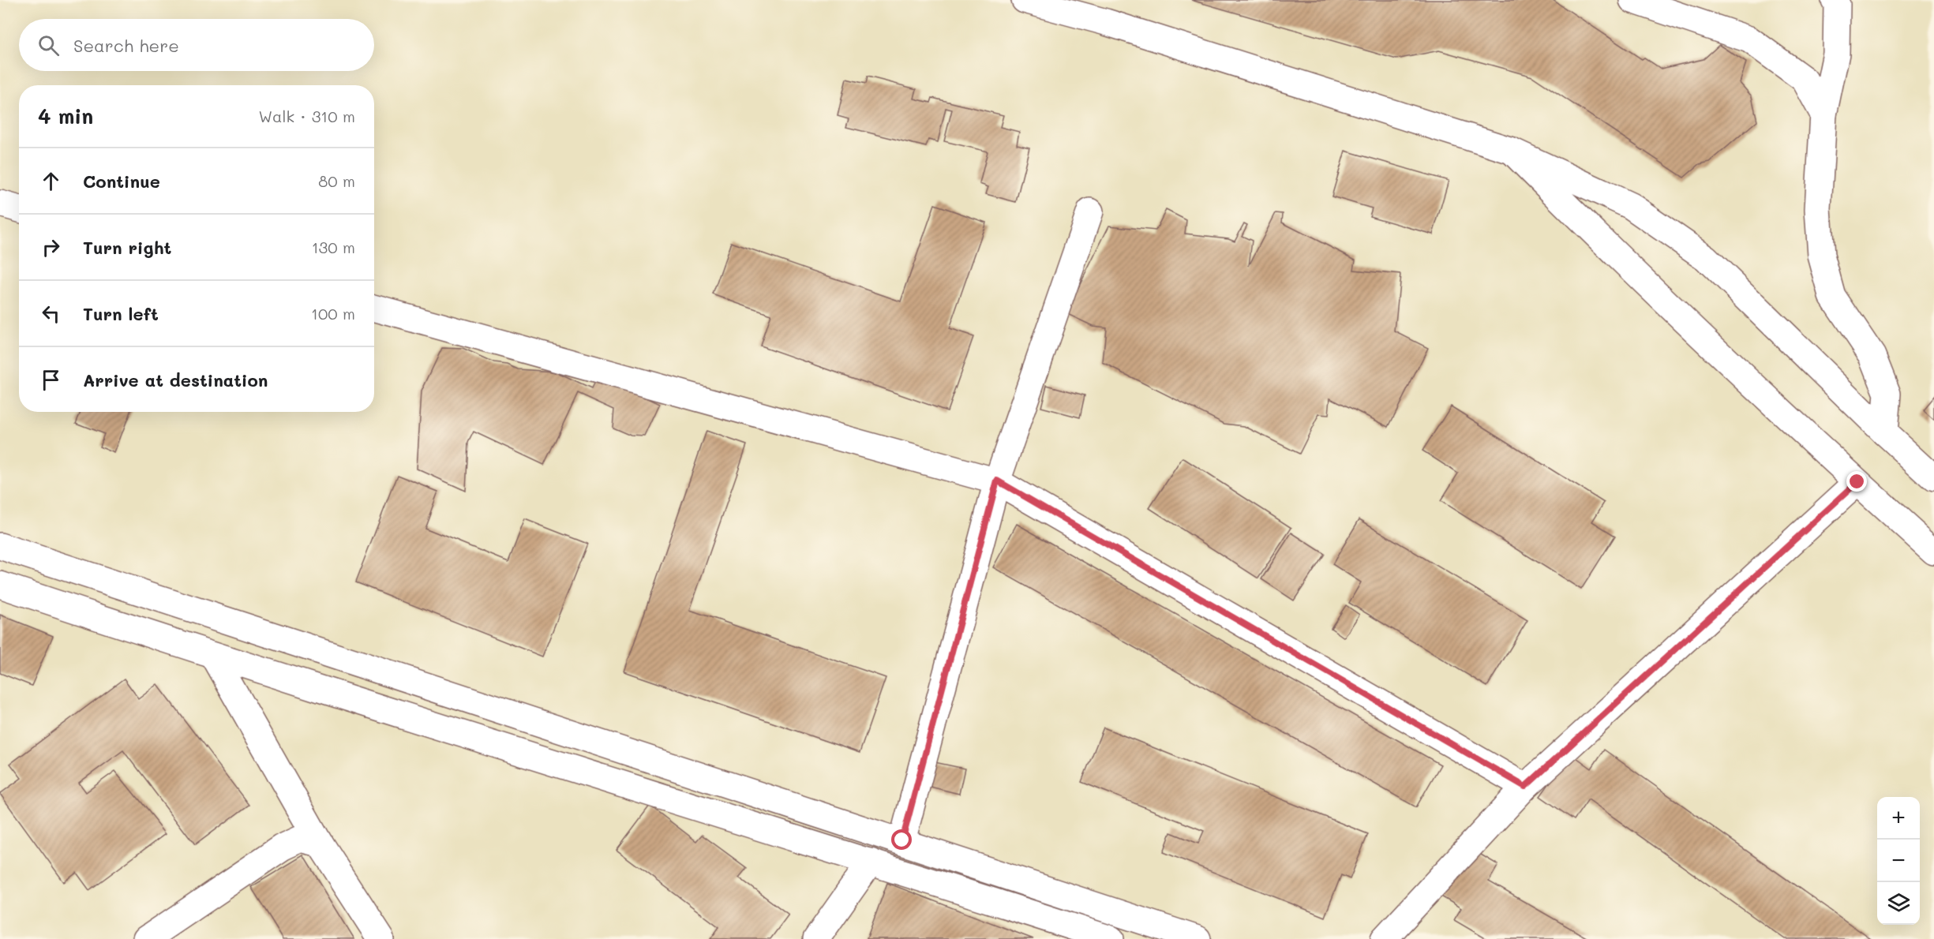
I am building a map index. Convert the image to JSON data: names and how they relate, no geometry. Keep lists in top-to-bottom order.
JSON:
{
  "page": {
    "search": "Search here",
    "heading": ["4 min", "Walk · 310 m"],
    "list": [
      ["Continue", "80 m"],
      ["Turn right", "130 m"],
      ["Turn left", "100 m"],
      "Arrive at destination"
    ],
    "map_buttons": ["+", "−"]
  }
}
